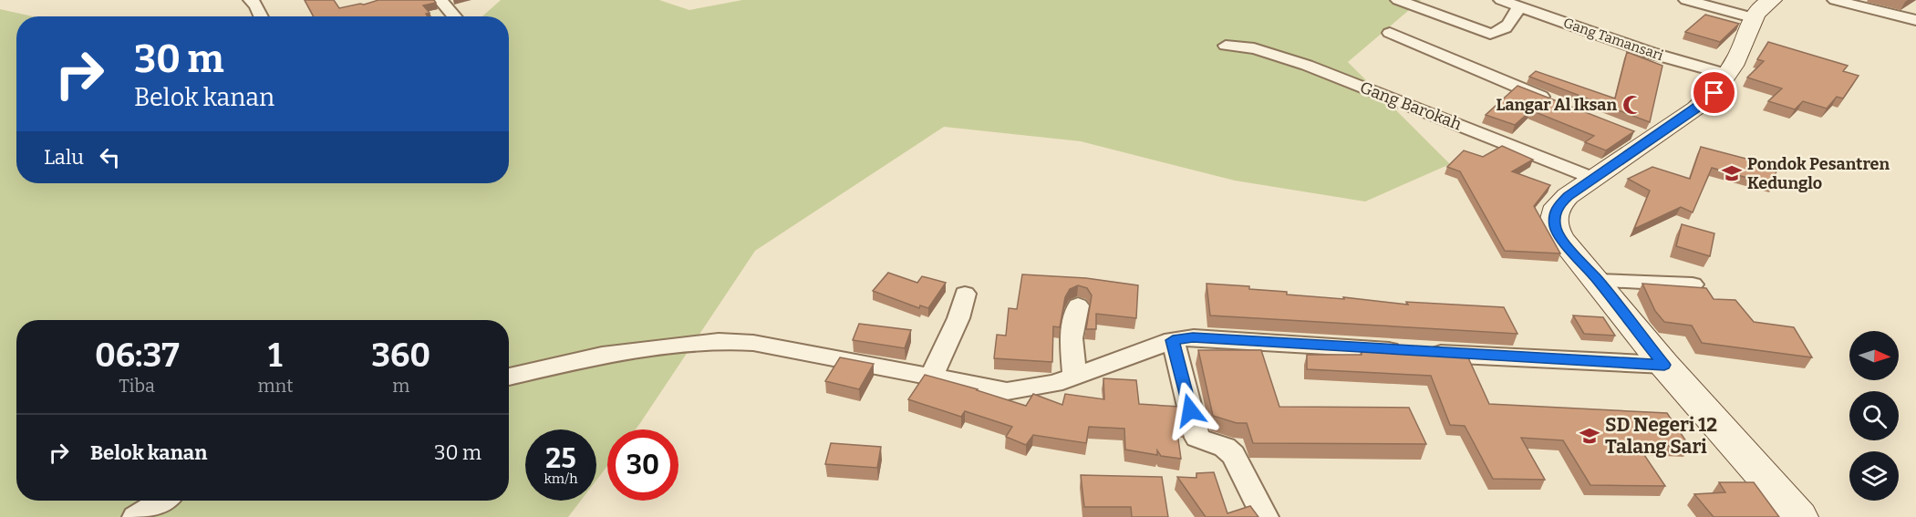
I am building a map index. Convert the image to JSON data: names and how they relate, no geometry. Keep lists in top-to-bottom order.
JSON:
{
  "streets": {
    "street": ["Gang Tamansari", "Gang Barokah"]
  },
  "places": {
    "mosque": ["Langar Al Iksan"],
    "school or university": ["Pondok Pesantren Kedunglo", "SD Negeri 12 Talang Sari"]
  },
  "north": "right",
  "page": {
    "turn": ["30 m", "Belok kanan"],
    "then": "Lalu",
    "eta": [
      "06:37",
      "Tiba",
      "1",
      "mnt",
      "360",
      "m"
    ],
    "list": [
      {
        "name": "Belok kanan",
        "value": "30 m"
      }
    ],
    "speed": "25 km/h",
    "limit": "30"
  }
}
